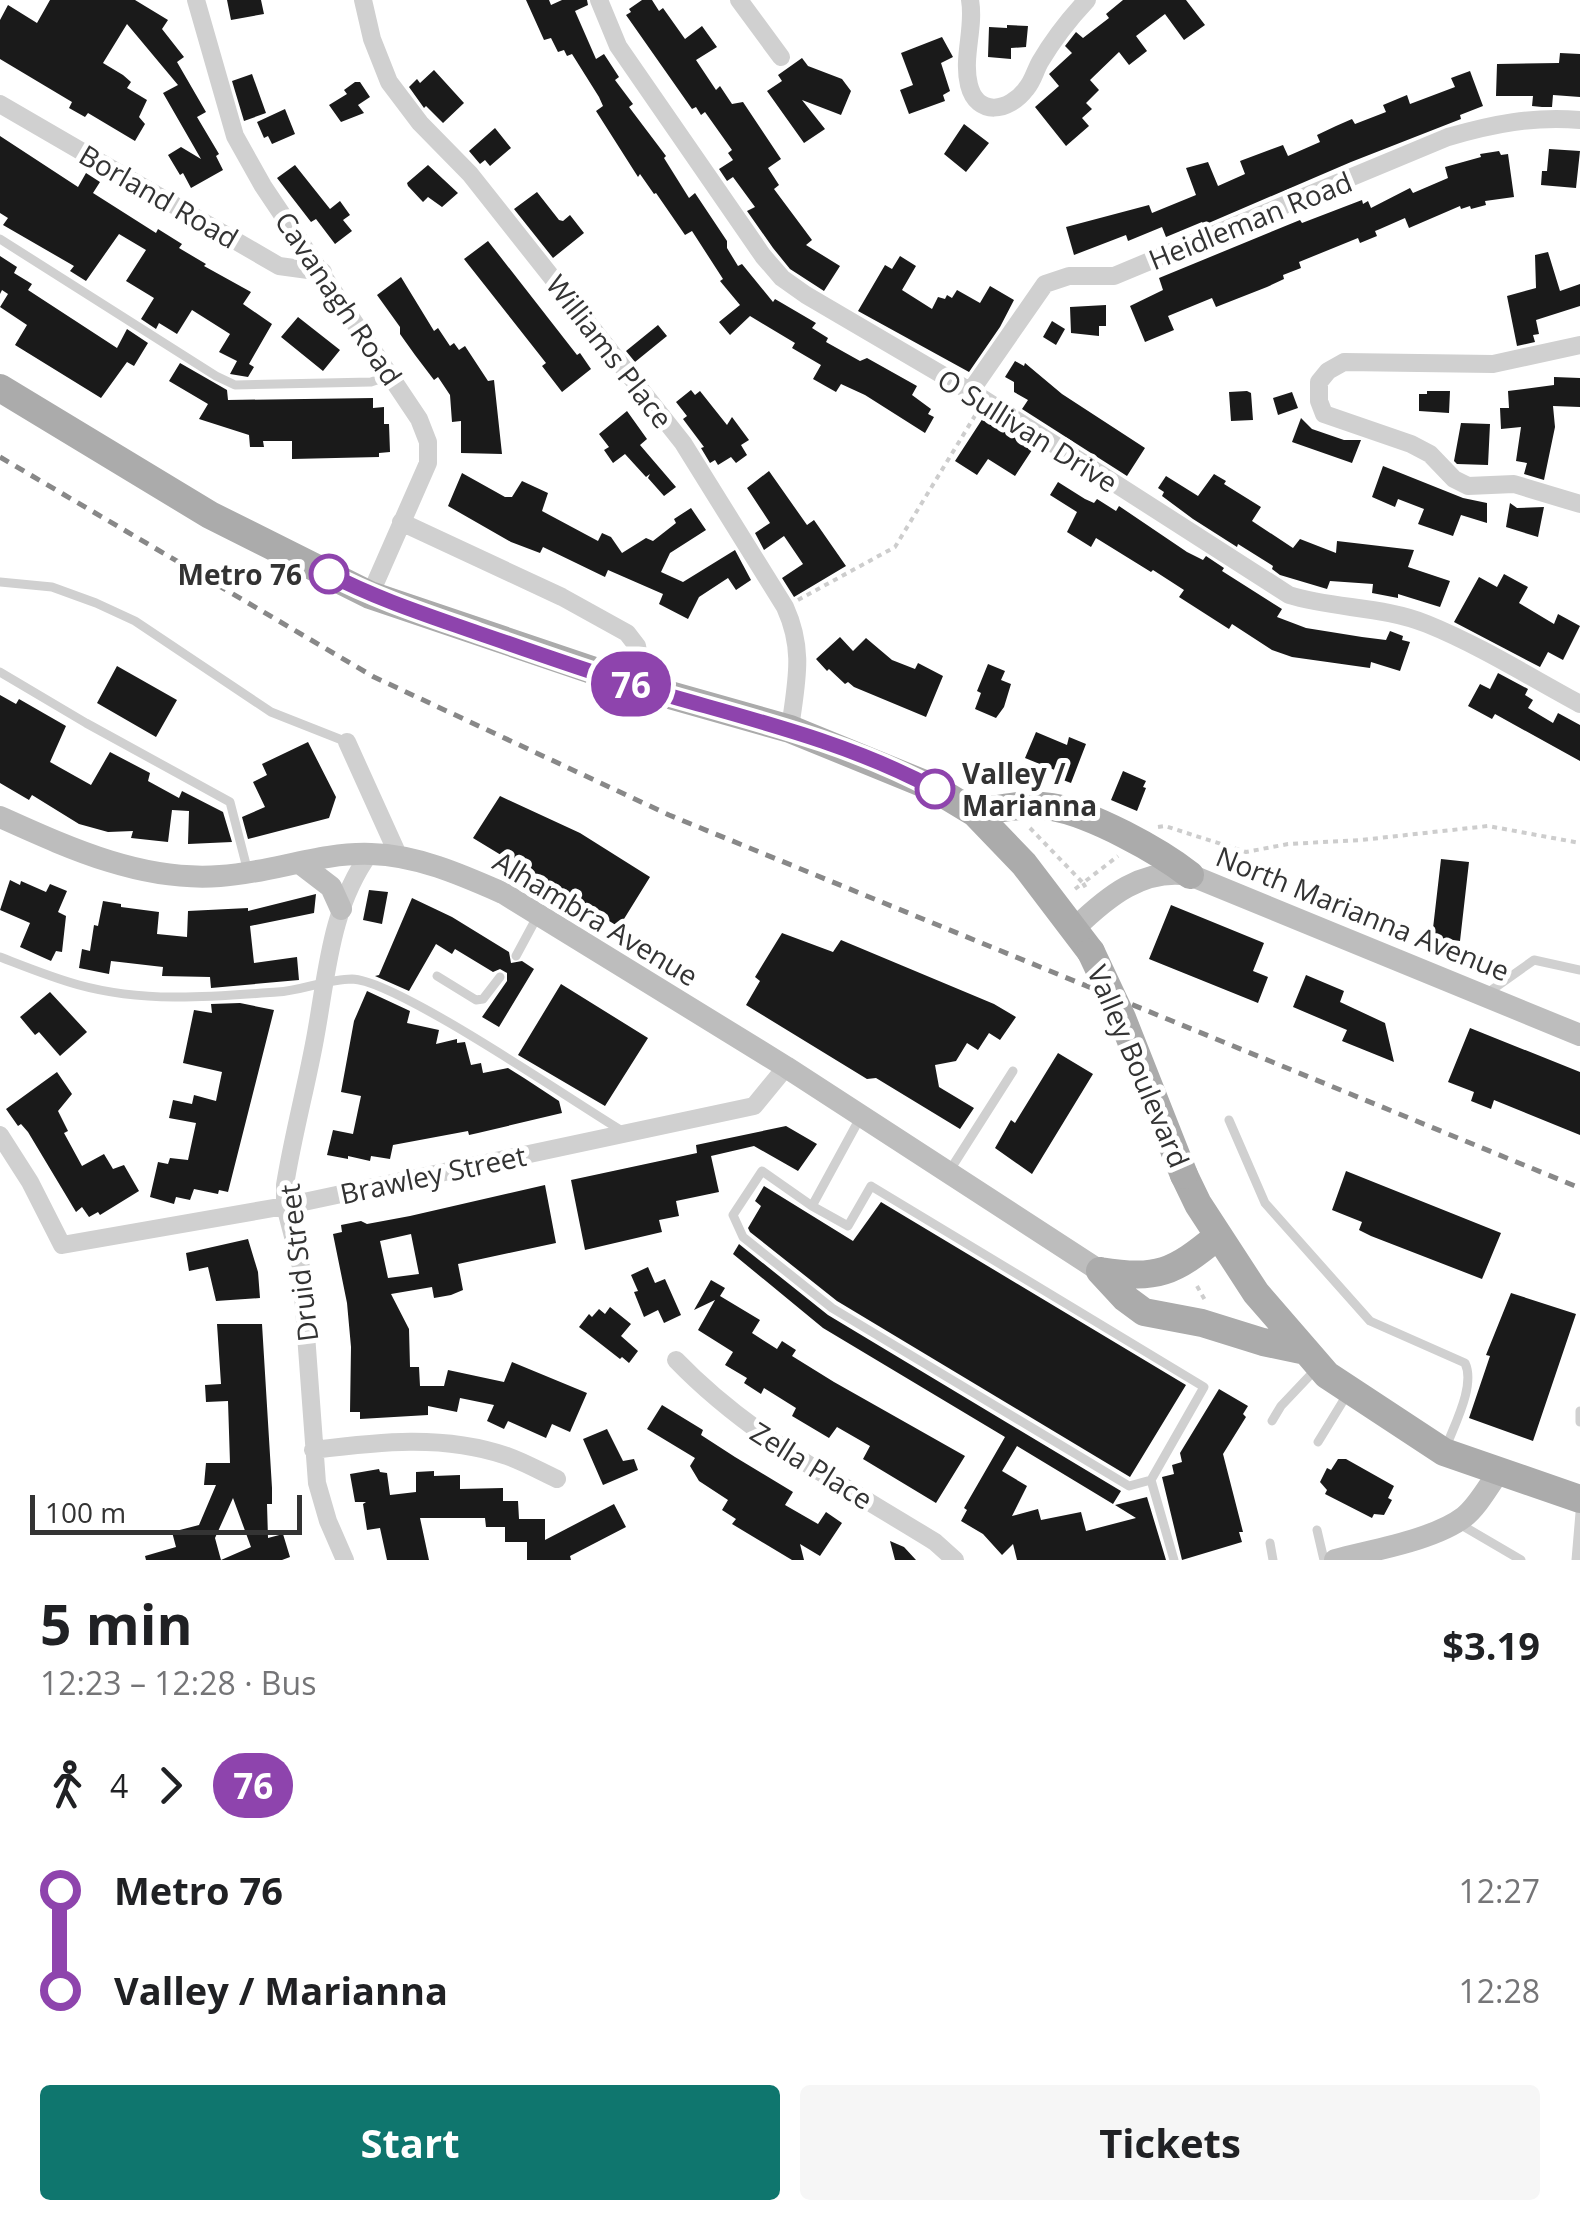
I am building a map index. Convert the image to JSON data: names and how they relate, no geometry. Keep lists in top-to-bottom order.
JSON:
{
  "streets": {
    "main road": ["North Marianna Avenue", "Alhambra Avenue", "Valley Boulevard"],
    "street": [
      "Borland Road",
      "Heidleman Road",
      "Cavanagh Road",
      "Williams Place",
      "O Sullivan Drive",
      "Brawley Street",
      "Druid Street",
      "Zella Place"
    ]
  },
  "crossings": [
    ["Borland Road", "Cavanagh Road"],
    ["Heidleman Road", "O Sullivan Drive"],
    ["Cavanagh Road", "Valley Boulevard"],
    ["Williams Place", "Valley Boulevard"],
    ["North Marianna Avenue", "Valley Boulevard"],
    ["Alhambra Avenue", "Brawley Street"],
    ["Alhambra Avenue", "Druid Street"],
    ["Brawley Street", "Druid Street"]
  ],
  "places": ["Metro 76", "Valley / Marianna"],
  "lines": ["bus line 76"],
  "scale_bar": "100 m",
  "page": {
    "on_map": "76",
    "scale": "100 m",
    "heading": ["5 min", "12:23 – 12:28 · Bus", "$3.19"],
    "legs": ["4", "76"],
    "list": [
      {
        "name": "Metro 76",
        "value": "12:27"
      },
      {
        "name": "Valley / Marianna",
        "value": "12:28"
      }
    ],
    "buttons": ["Start", "Tickets"]
  }
}
